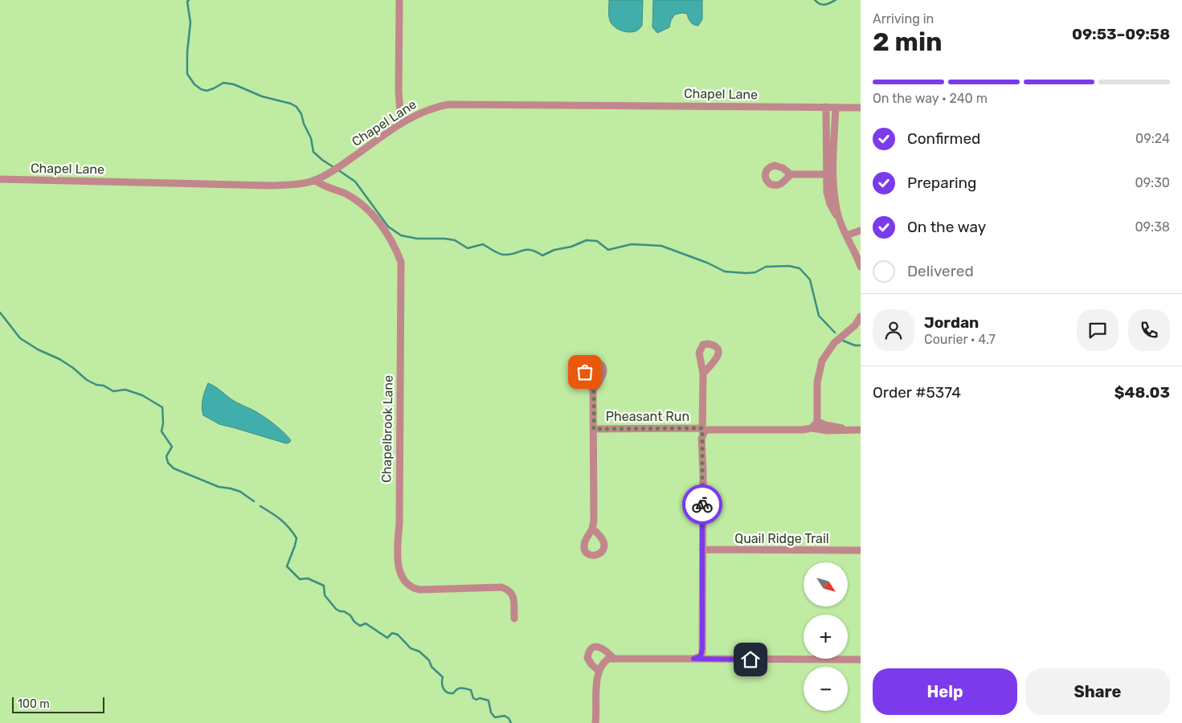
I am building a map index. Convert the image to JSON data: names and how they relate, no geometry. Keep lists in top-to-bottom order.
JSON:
{
  "streets": {
    "street": [
      "Chapel Lane",
      "Pheasant Run",
      "Chapelbrook Lane",
      "Quail Ridge Trail"
    ]
  },
  "crossings": [
    ["Chapel Lane", "Chapelbrook Lane"]
  ],
  "scale_bar": "100 m",
  "north": "bottom right",
  "page": {
    "heading": ["2 min", "Arriving in", "09:53–09:58"],
    "panel": [
      "Jordan",
      "Courier · 4.7",
      "Order #5374",
      "$48.03"
    ],
    "bar": "On the way · 240 m",
    "list": [
      ["Confirmed", "09:24"],
      ["Preparing", "09:30"],
      ["On the way", "09:38"],
      "Delivered"
    ],
    "map_buttons": ["+", "−"],
    "buttons": ["Help", "Share"],
    "scale": "100 m"
  }
}
